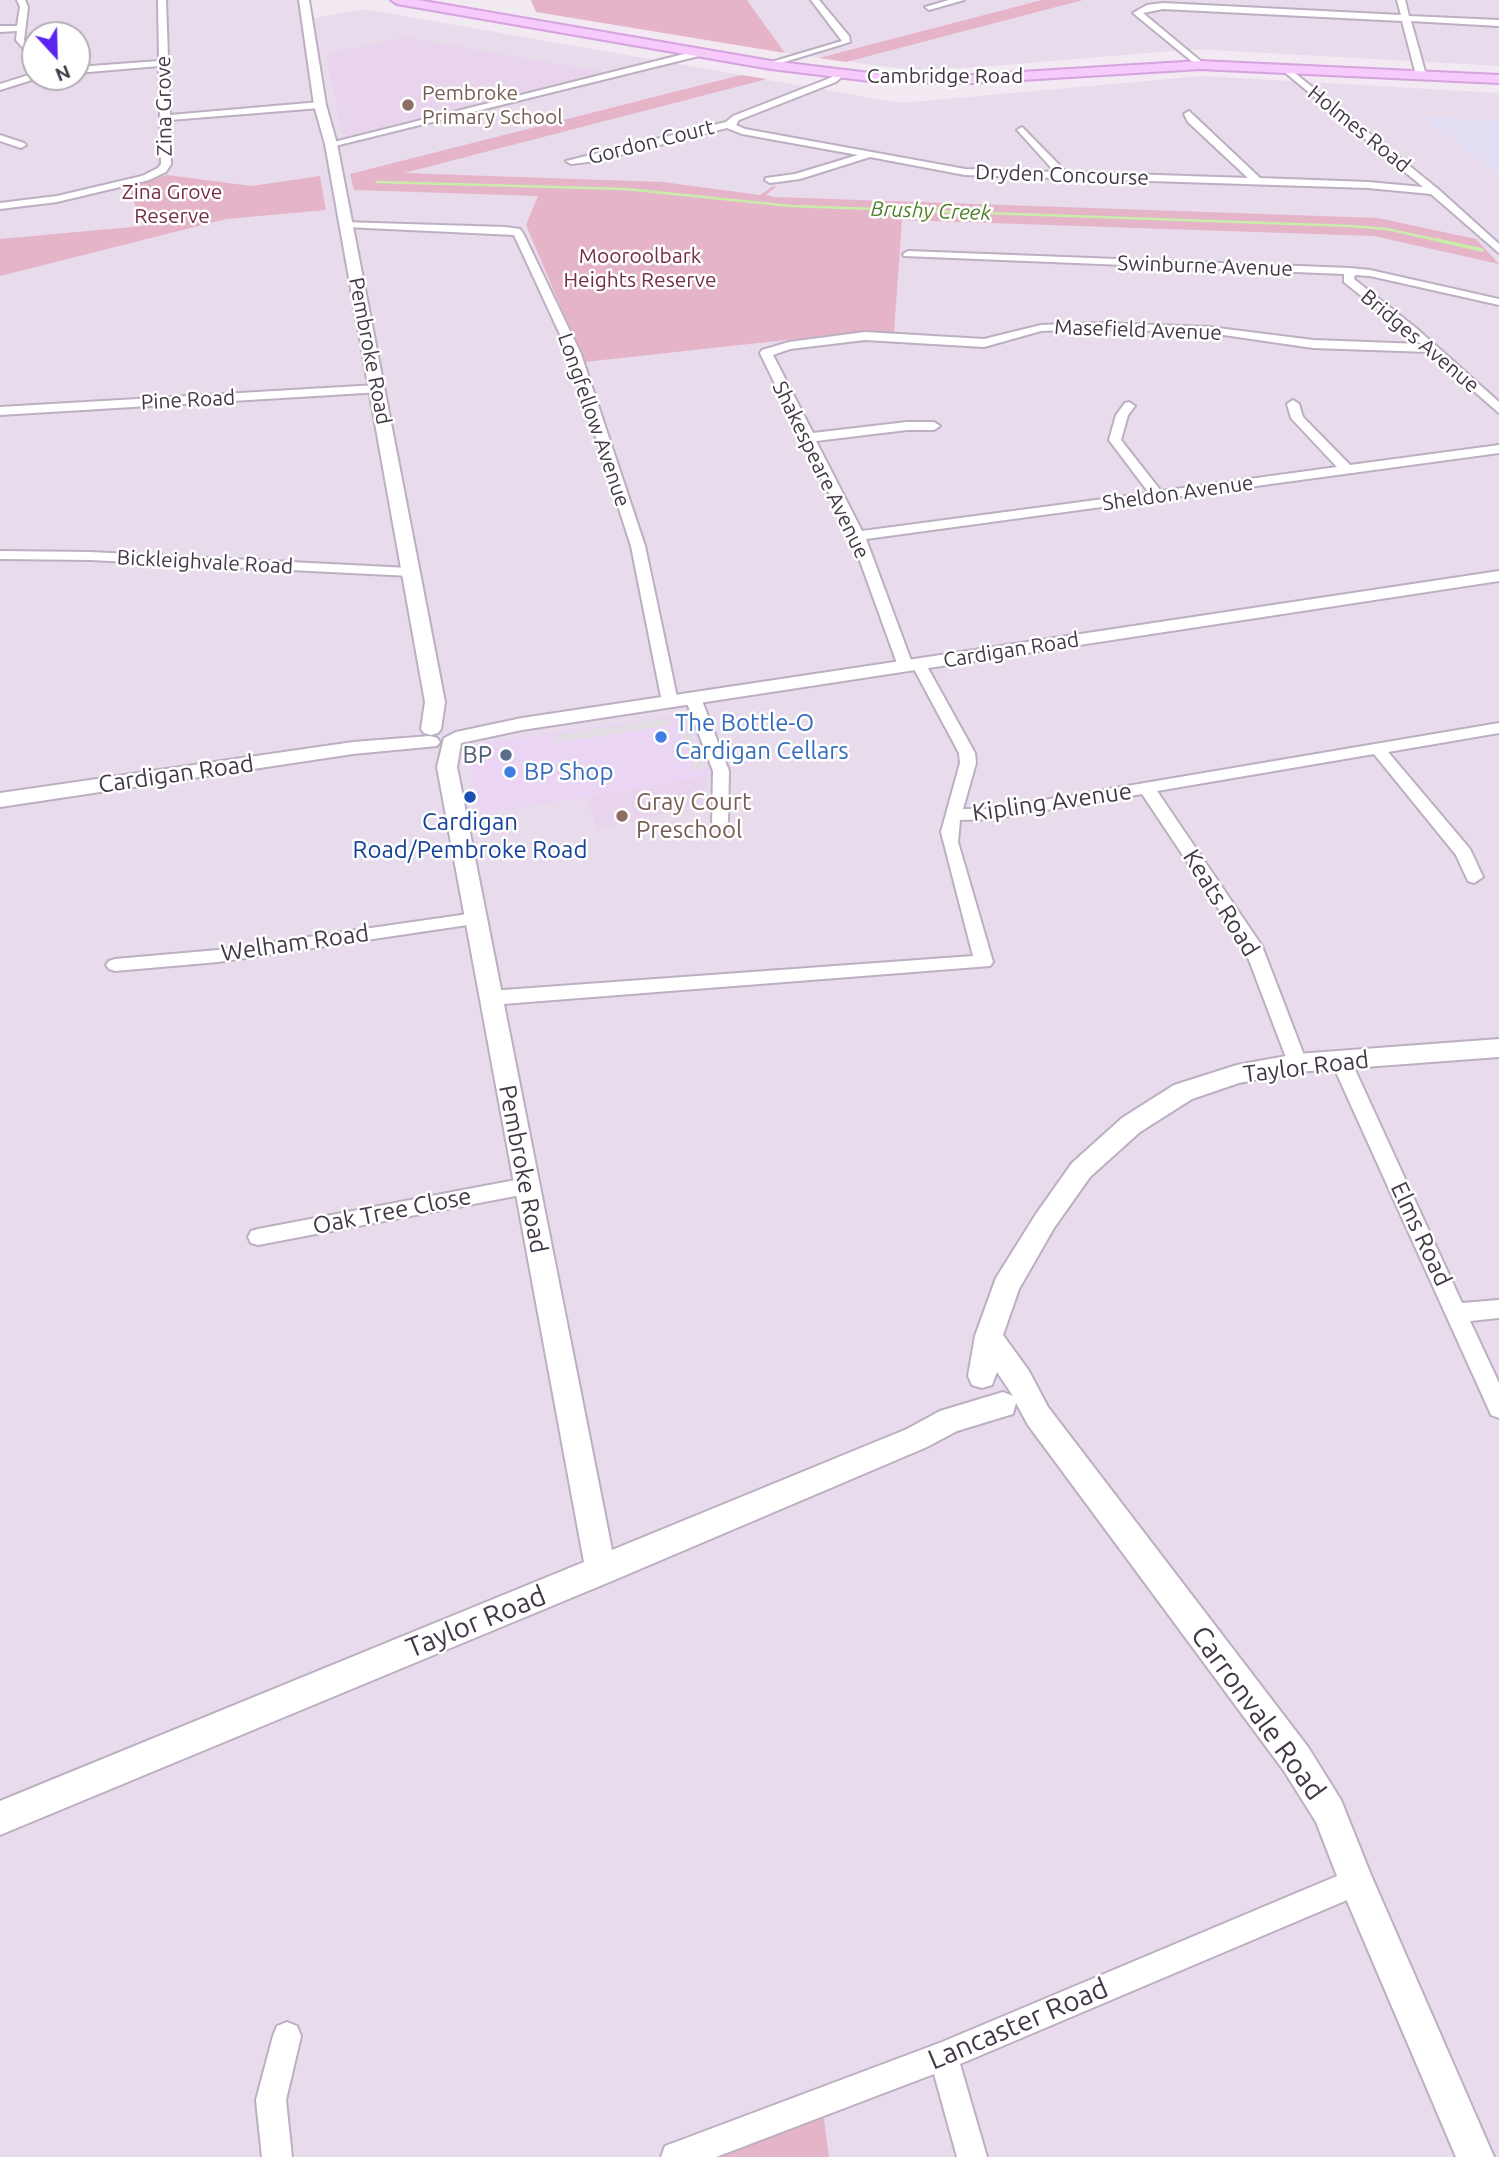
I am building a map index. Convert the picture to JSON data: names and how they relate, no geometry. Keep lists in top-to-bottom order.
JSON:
{
  "streets": {
    "main road": ["Cambridge Road"],
    "street": [
      "Zina Grove",
      "Holmes Road",
      "Gordon Court",
      "Dryden Concourse",
      "Swinburne Avenue",
      "Masefield Avenue",
      "Bridges Avenue",
      "Pembroke Road",
      "Pine Road",
      "Longfellow Avenue",
      "Shakespeare Avenue",
      "Sheldon Avenue",
      "Bickleighvale Road",
      "Cardigan Road",
      "Kipling Avenue",
      "Keats Road",
      "Welham Road",
      "Taylor Road",
      "Oak Tree Close",
      "Elms Road",
      "Carronvale Road",
      "Lancaster Road"
    ]
  },
  "crossings": [
    ["Cambridge Road", "Holmes Road"],
    ["Holmes Road", "Dryden Concourse"],
    ["Gordon Court", "Dryden Concourse"],
    ["Swinburne Avenue", "Bridges Avenue"],
    ["Masefield Avenue", "Bridges Avenue"],
    ["Masefield Avenue", "Shakespeare Avenue"],
    ["Pembroke Road", "Pine Road"],
    ["Pembroke Road", "Longfellow Avenue"],
    ["Pembroke Road", "Bickleighvale Road"],
    ["Pembroke Road", "Cardigan Road"],
    ["Pembroke Road", "Kipling Avenue"],
    ["Pembroke Road", "Welham Road"],
    ["Pembroke Road", "Taylor Road"],
    ["Pembroke Road", "Oak Tree Close"],
    ["Longfellow Avenue", "Cardigan Road"],
    ["Shakespeare Avenue", "Sheldon Avenue"],
    ["Shakespeare Avenue", "Cardigan Road"],
    ["Shakespeare Avenue", "Kipling Avenue"],
    ["Kipling Avenue", "Keats Road"],
    ["Keats Road", "Taylor Road"],
    ["Taylor Road", "Elms Road"],
    ["Taylor Road", "Carronvale Road"],
    ["Carronvale Road", "Lancaster Road"]
  ],
  "water": ["Brushy Creek"],
  "parks": ["Zina Grove Reserve", "Mooroolbark Heights Reserve"],
  "places": [
    "Pembroke Primary School",
    "The Bottle-O Cardigan Cellars",
    "BP",
    "BP Shop",
    "Cardigan Road/Pembroke Road",
    "Gray Court Preschool"
  ],
  "north": "bottom"
}
